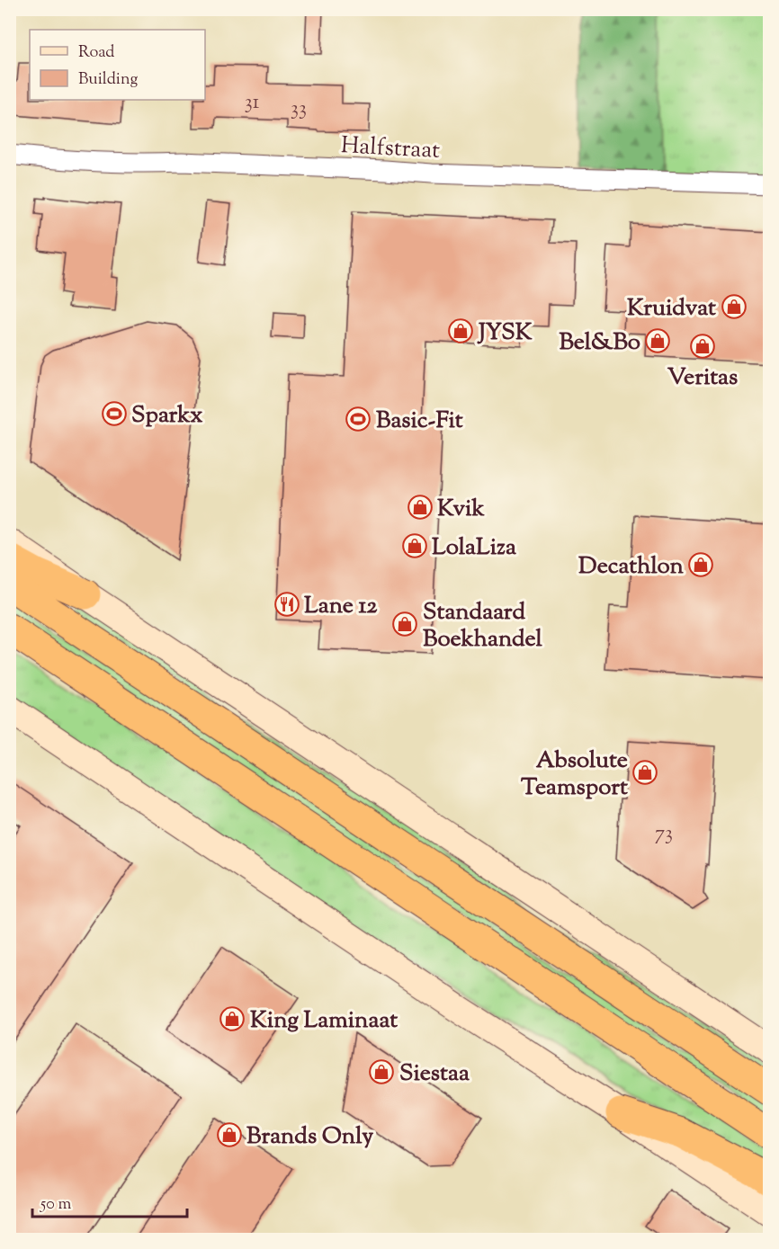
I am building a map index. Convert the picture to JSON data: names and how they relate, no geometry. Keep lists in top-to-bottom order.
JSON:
{
  "streets": {
    "street": ["Halfstraat"]
  },
  "places": {
    "shop": [
      "Kruidvat",
      "JYSK",
      "Bel&Bo",
      "Veritas",
      "Kvik",
      "LolaLiza",
      "Decathlon",
      "Standaard Boekhandel",
      "Absolute Teamsport",
      "King Laminaat",
      "Siestaa",
      "Brands Only"
    ],
    "sports": ["Sparkx", "Basic-Fit"],
    "restaurant": ["Lane 12"]
  },
  "house_numbers": ["31", "33", "73"],
  "legend": ["Road", "Building"],
  "scale_bar": "50 m"
}
